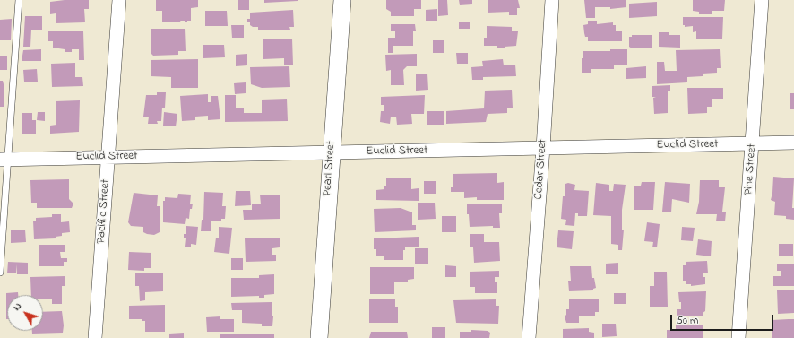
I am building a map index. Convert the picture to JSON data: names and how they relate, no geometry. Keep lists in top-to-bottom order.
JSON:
{
  "streets": {
    "street": [
      "Euclid Street",
      "Pearl Street",
      "Cedar Street",
      "Pine Street",
      "Pacific Street"
    ]
  },
  "crossings": [
    ["Euclid Street", "Pearl Street"],
    ["Euclid Street", "Cedar Street"],
    ["Euclid Street", "Pine Street"],
    ["Euclid Street", "Pacific Street"]
  ],
  "scale_bar": "50 m",
  "north": "top left"
}
